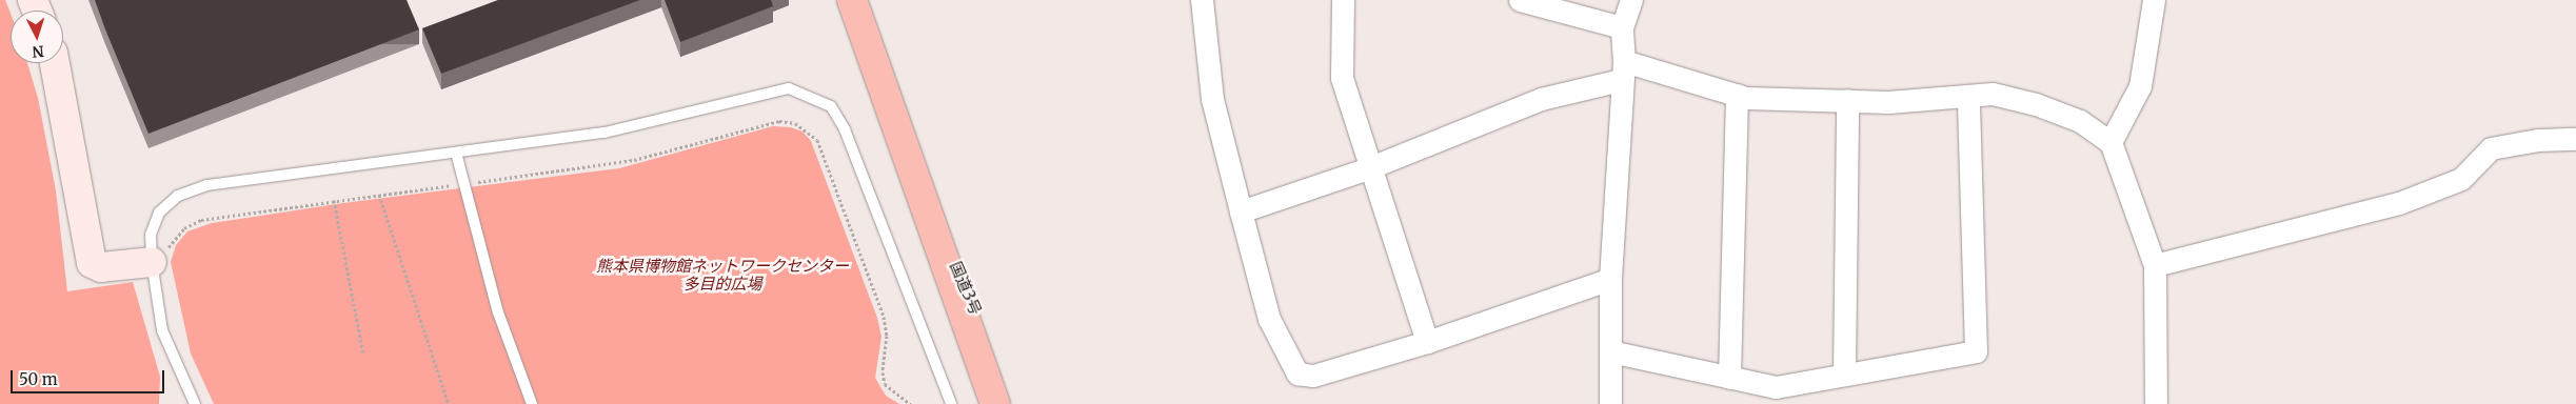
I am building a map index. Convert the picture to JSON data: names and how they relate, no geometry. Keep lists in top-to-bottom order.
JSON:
{
  "streets": {
    "highway": ["国道3号"]
  },
  "parks": ["熊本県博物館ネットワークセンター 多目的広場"],
  "scale_bar": "50 m",
  "north": "bottom"
}
